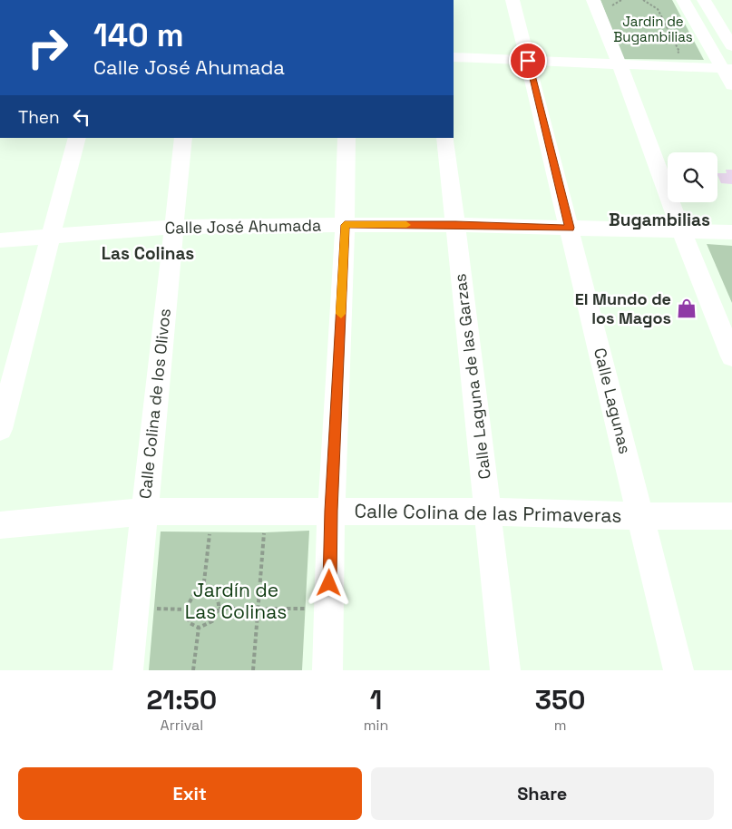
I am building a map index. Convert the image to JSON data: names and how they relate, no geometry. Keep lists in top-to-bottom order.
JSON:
{
  "streets": {
    "street": [
      "Calle José Ahumada",
      "Calle Laguna de las Garzas",
      "Calle Lagunas",
      "Calle Colina de los Olivos",
      "Calle Colina de las Primaveras"
    ]
  },
  "crossings": [
    ["Calle José Ahumada", "Calle Laguna de las Garzas"],
    ["Calle José Ahumada", "Calle Lagunas"],
    ["Calle José Ahumada", "Calle Colina de los Olivos"],
    ["Calle Laguna de las Garzas", "Calle Colina de las Primaveras"],
    ["Calle Lagunas", "Calle Colina de las Primaveras"],
    ["Calle Colina de los Olivos", "Calle Colina de las Primaveras"]
  ],
  "districts": ["Bugambilias", "Las Colinas"],
  "parks": ["Jardin de Bugambilias", "Jardín de Las Colinas"],
  "places": {
    "shop": ["El Mundo de los Magos"]
  },
  "page": {
    "turn": ["140 m", "Calle José Ahumada"],
    "then": "Then",
    "eta": [
      "21:50",
      "Arrival",
      "1",
      "min",
      "350",
      "m"
    ],
    "buttons": ["Exit", "Share"]
  }
}
